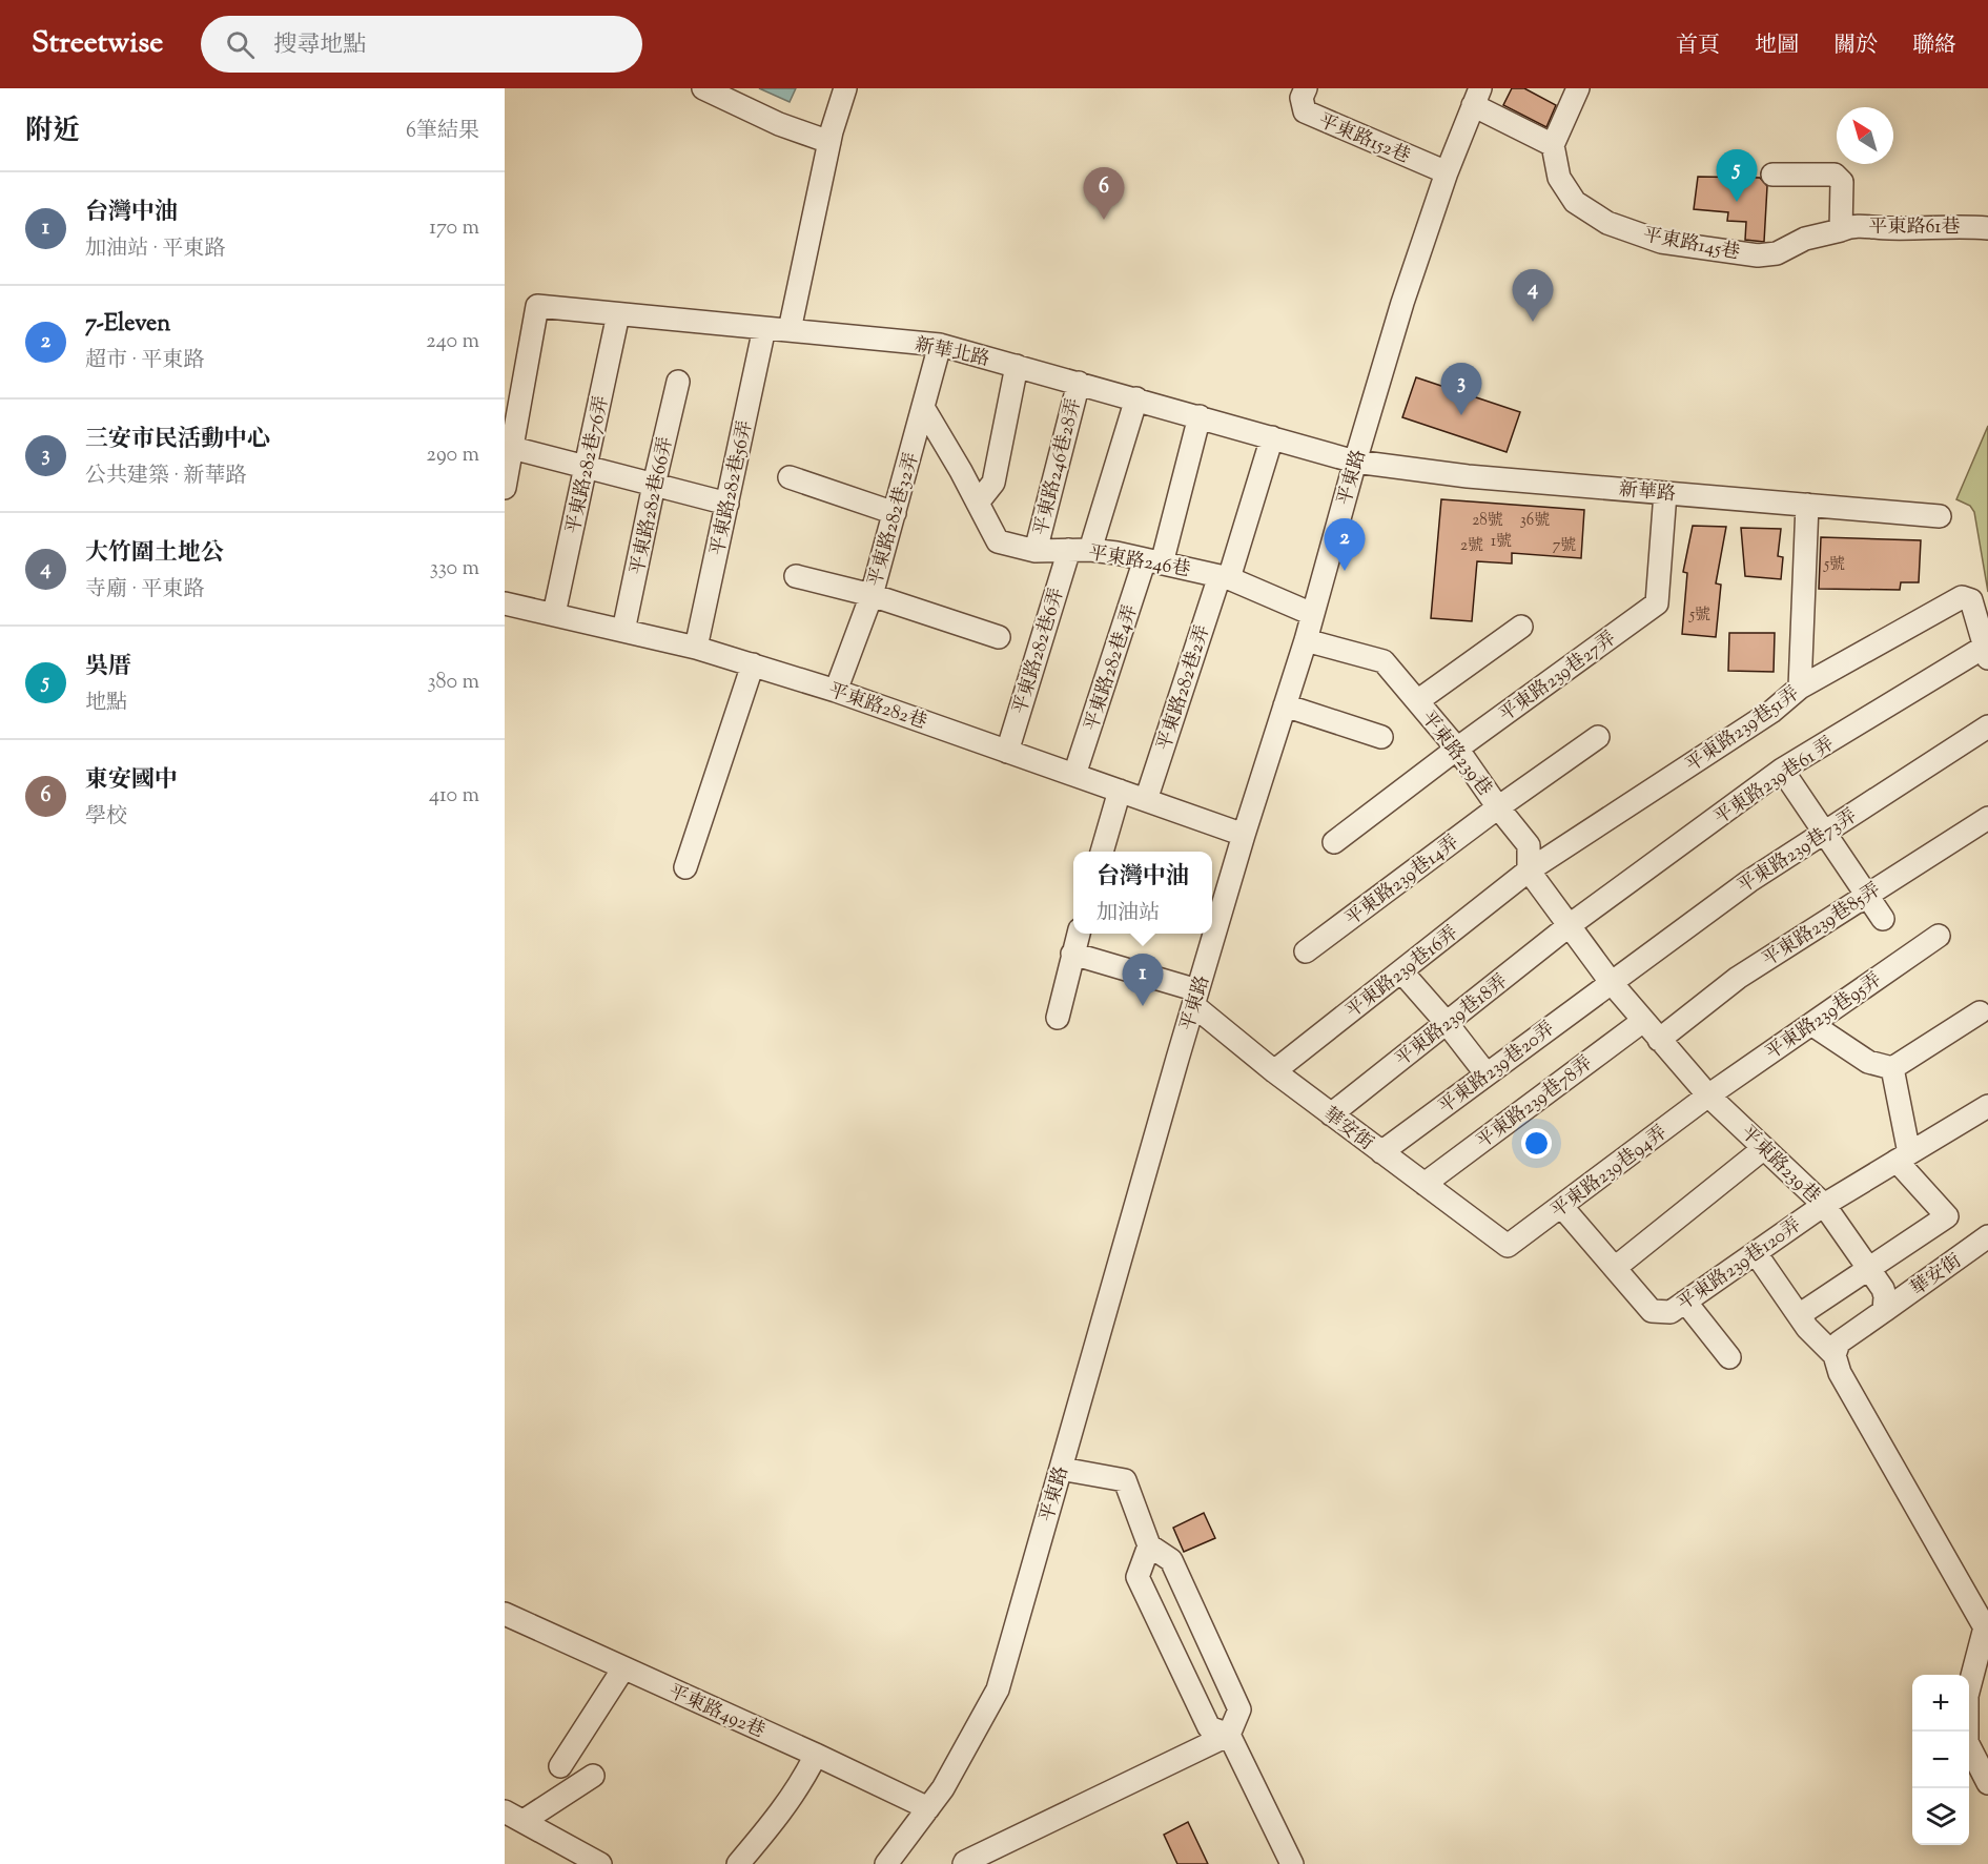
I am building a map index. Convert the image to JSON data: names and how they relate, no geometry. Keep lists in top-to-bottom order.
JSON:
{
  "streets": {
    "street": [
      "平東路152巷",
      "平東路61巷",
      "平東路145巷",
      "新華北路",
      "平東路282巷76弄",
      "平東路246巷28弄",
      "平東路",
      "平東路282巷56弄",
      "新華路",
      "平東路282巷66弄",
      "平東路282巷32弄",
      "平東路246巷",
      "平東路282巷6弄",
      "平東路282巷4弄",
      "平東路239巷27弄",
      "平東路282巷2弄",
      "平東路282巷",
      "平東路239巷51弄",
      "平東路239巷",
      "平東路239巷61 弄",
      "平東路239巷73弄",
      "平東路239巷14弄",
      "平東路239巷85弄",
      "平東路239巷16弄",
      "平東路239巷95弄",
      "平東路239巷18弄",
      "平東路239巷20弄",
      "平東路239巷78弄",
      "華安街",
      "平東路239巷94弄",
      "平東路239巷120弄",
      "平東路492巷"
    ]
  },
  "crossings": [
    ["平東路152巷", "平東路"],
    ["平東路61巷", "平東路145巷"],
    ["新華北路", "平東路282巷76弄"],
    ["新華北路", "平東路246巷28弄"],
    ["新華北路", "平東路"],
    ["新華北路", "平東路282巷56弄"],
    ["新華北路", "新華路"],
    ["新華北路", "平東路282巷32弄"],
    ["新華北路", "平東路282巷6弄"],
    ["新華北路", "平東路282巷4弄"],
    ["新華北路", "平東路282巷2弄"],
    ["平東路282巷76弄", "平東路282巷"],
    ["平東路246巷28弄", "平東路246巷"],
    ["平東路", "新華路"],
    ["平東路", "平東路246巷"],
    ["平東路", "平東路282巷"],
    ["平東路", "平東路239巷"],
    ["平東路", "華安街"],
    ["平東路", "平東路492巷"],
    ["平東路282巷56弄", "平東路282巷"],
    ["新華路", "平東路239巷27弄"],
    ["平東路282巷66弄", "平東路282巷"],
    ["平東路282巷32弄", "平東路246巷"],
    ["平東路282巷32弄", "平東路282巷"],
    ["平東路246巷", "平東路282巷6弄"],
    ["平東路246巷", "平東路282巷4弄"],
    ["平東路246巷", "平東路282巷2弄"],
    ["平東路282巷6弄", "平東路282巷"],
    ["平東路282巷4弄", "平東路282巷"],
    ["平東路239巷27弄", "平東路239巷"],
    ["平東路282巷2弄", "平東路282巷"],
    ["平東路239巷51弄", "平東路239巷"],
    ["平東路239巷51弄", "平東路239巷61 弄"],
    ["平東路239巷51弄", "平東路239巷16弄"],
    ["平東路239巷", "平東路239巷61 弄"],
    ["平東路239巷", "平東路239巷73弄"],
    ["平東路239巷", "平東路239巷14弄"],
    ["平東路239巷", "平東路239巷85弄"],
    ["平東路239巷", "平東路239巷16弄"],
    ["平東路239巷", "平東路239巷95弄"],
    ["平東路239巷", "平東路239巷18弄"],
    ["平東路239巷", "平東路239巷20弄"],
    ["平東路239巷", "平東路239巷78弄"],
    ["平東路239巷", "華安街"],
    ["平東路239巷", "平東路239巷94弄"],
    ["平東路239巷", "平東路239巷120弄"],
    ["平東路239巷61 弄", "平東路239巷18弄"],
    ["平東路239巷73弄", "平東路239巷20弄"],
    ["平東路239巷16弄", "華安街"],
    ["平東路239巷95弄", "平東路239巷94弄"],
    ["平東路239巷18弄", "華安街"],
    ["平東路239巷20弄", "華安街"],
    ["平東路239巷78弄", "華安街"],
    ["華安街", "平東路239巷94弄"]
  ],
  "house_numbers": [
    "28號",
    "36號",
    "1號",
    "2號",
    "7號",
    "5號",
    "5號"
  ],
  "north": "top left",
  "page": {
    "header": "Streetwise",
    "search": "搜尋地點",
    "nav": [
      "首頁",
      "地圖",
      "關於",
      "聯絡"
    ],
    "heading": ["附近", "6筆結果"],
    "pins": [
      "5",
      "6",
      "4",
      "3",
      "2",
      "1"
    ],
    "list": [
      {
        "mark": "1",
        "name": "台灣中油",
        "note": "加油站 · 平東路",
        "value": "170 m"
      },
      {
        "mark": "2",
        "name": "7-Eleven",
        "note": "超市 · 平東路",
        "value": "240 m"
      },
      {
        "mark": "3",
        "name": "三安市民活動中心",
        "note": "公共建築 · 新華路",
        "value": "290 m"
      },
      {
        "mark": "4",
        "name": "大竹圍土地公",
        "note": "寺廟 · 平東路",
        "value": "330 m"
      },
      {
        "mark": "5",
        "name": "吳厝",
        "note": "地點",
        "value": "380 m"
      },
      {
        "mark": "6",
        "name": "東安國中",
        "note": "學校",
        "value": "410 m"
      }
    ],
    "popup": ["台灣中油", "加油站"],
    "map_buttons": ["+", "−"]
  }
}
